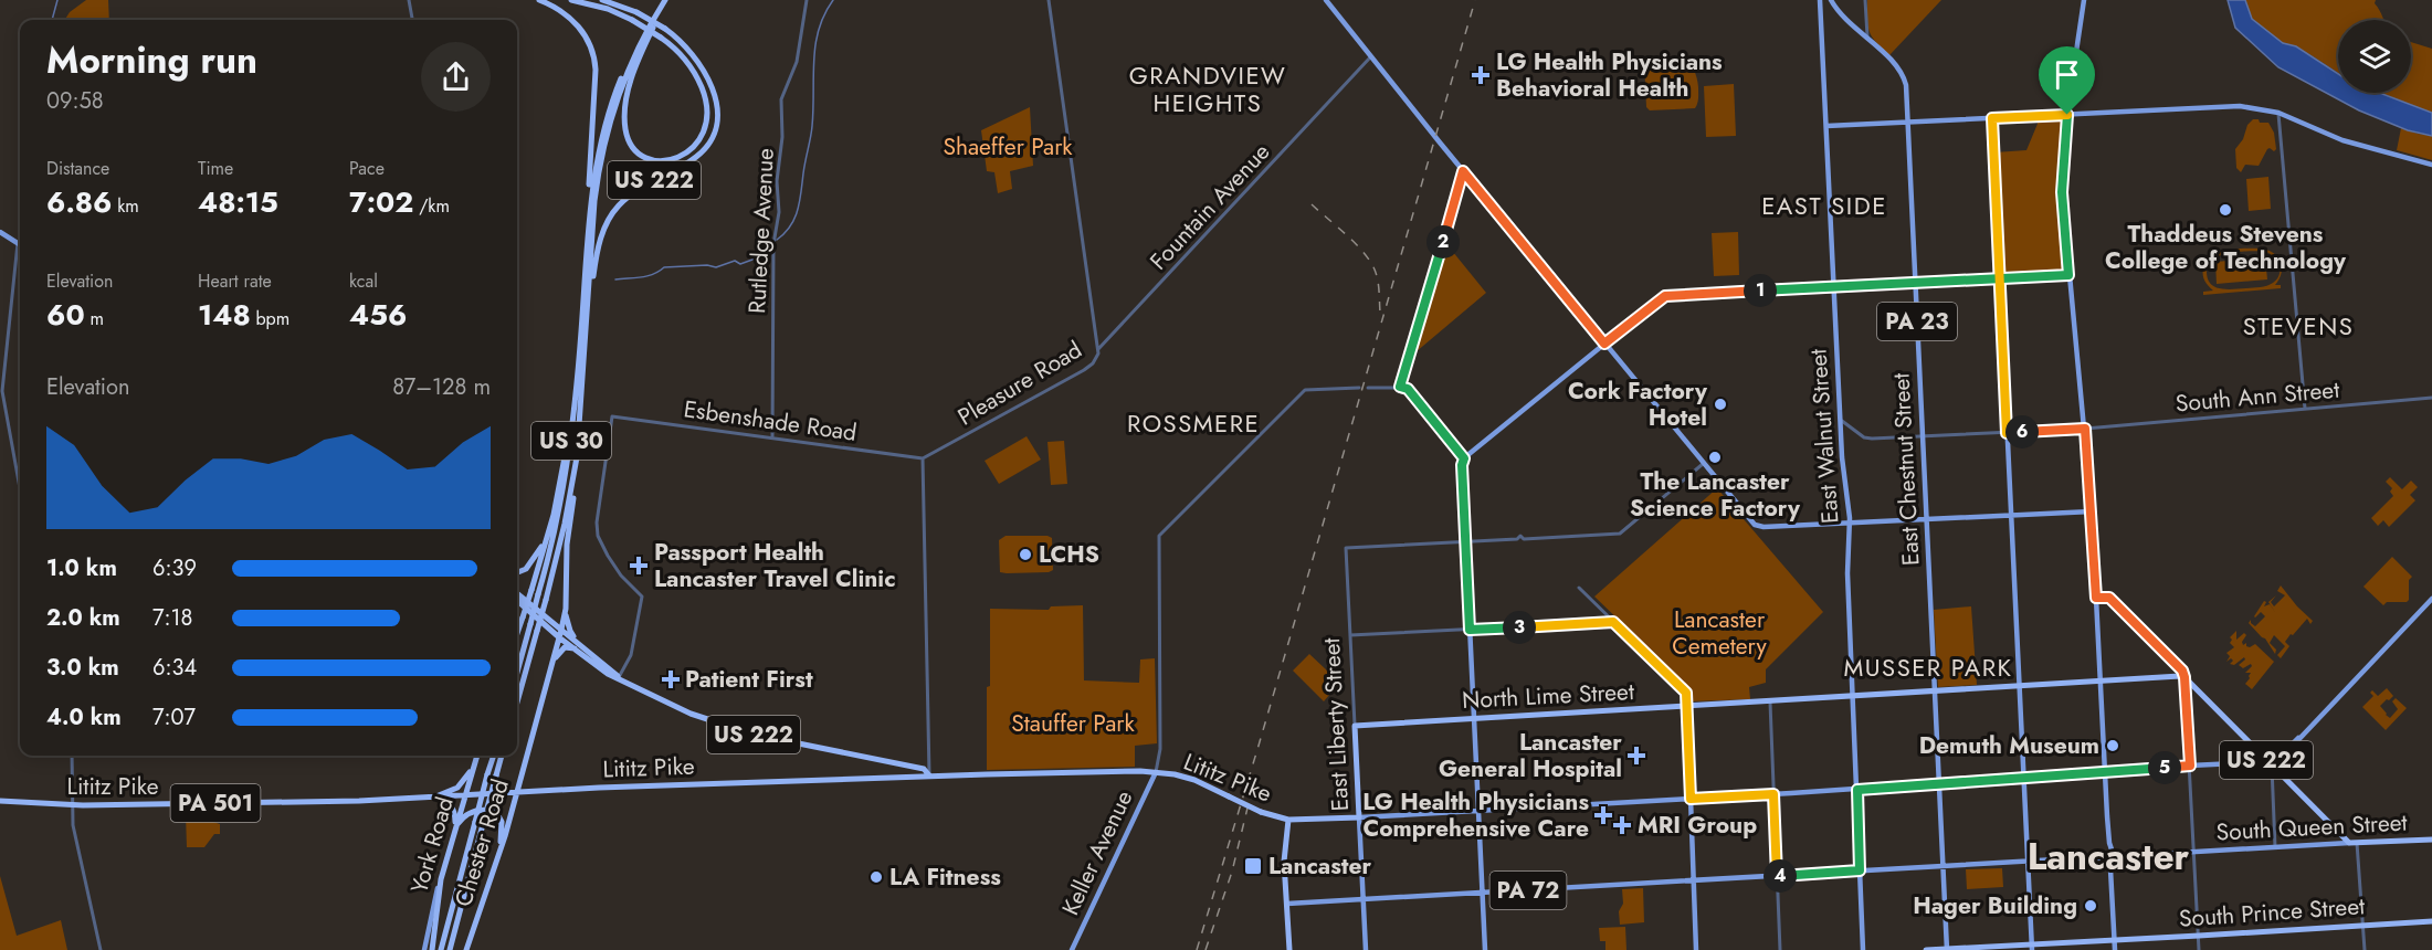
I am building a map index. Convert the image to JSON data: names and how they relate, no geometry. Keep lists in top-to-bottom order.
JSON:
{
  "streets": {
    "highway": [
      "US 222",
      "US 30",
      "North Lime Street",
      "East Liberty Street",
      "Lititz Pike",
      "PA 501",
      "South Queen Street",
      "Chester Road",
      "York Road",
      "South Prince Street"
    ],
    "main road": [
      "PA 23",
      "East Walnut Street",
      "East Chestnut Street",
      "Keller Avenue",
      "PA 72"
    ],
    "street": [
      "Fountain Avenue",
      "Rutledge Avenue",
      "Pleasure Road",
      "South Ann Street",
      "Esbenshade Road"
    ]
  },
  "crossings": [
    ["US 222", "Esbenshade Road"],
    ["US 222", "US 30"],
    ["US 222", "North Lime Street"],
    ["US 222", "East Liberty Street"],
    ["US 222", "Lititz Pike"],
    ["US 222", "South Queen Street"],
    ["Fountain Avenue", "Pleasure Road"],
    ["Rutledge Avenue", "Esbenshade Road"],
    ["PA 23", "East Chestnut Street"],
    ["PA 23", "PA 72"],
    ["PA 23", "South Prince Street"],
    ["Pleasure Road", "Esbenshade Road"],
    ["South Ann Street", "East Walnut Street"],
    ["South Ann Street", "East Chestnut Street"],
    ["East Walnut Street", "North Lime Street"],
    ["East Walnut Street", "PA 72"],
    ["East Chestnut Street", "North Lime Street"],
    ["East Chestnut Street", "PA 72"],
    ["North Lime Street", "East Liberty Street"],
    ["East Liberty Street", "PA 72"],
    ["Lititz Pike", "Chester Road"],
    ["Lititz Pike", "York Road"],
    ["Lititz Pike", "Keller Avenue"],
    ["South Queen Street", "PA 72"]
  ],
  "districts": [
    "GRANDVIEW HEIGHTS",
    "EAST SIDE",
    "STEVENS",
    "ROSSMERE",
    "MUSSER PARK",
    "Lancaster"
  ],
  "parks": ["Shaeffer Park", "Lancaster Cemetery", "Stauffer Park"],
  "places": {
    "health": [
      "LG Health Physicians Behavioral Health",
      "Passport Health Lancaster Travel Clinic",
      "Patient First",
      "Lancaster General Hospital",
      "LG Health Physicians Comprehensive Care",
      "MRI Group"
    ],
    "other": [
      "Thaddeus Stevens College of Technology",
      "Cork Factory Hotel",
      "The Lancaster Science Factory",
      "LCHS",
      "Demuth Museum",
      "LA Fitness",
      "Hager Building"
    ],
    "transit": ["Lancaster"]
  },
  "page": {
    "heading": ["Morning run", "09:58"],
    "stats": [
      ["Distance", "6.86 km"],
      ["Time", "48:15"],
      ["Pace", "7:02 /km"],
      ["Elevation", "60 m"],
      ["Heart rate", "148 bpm"],
      ["kcal", "456"]
    ],
    "pins": [
      "2",
      "1",
      "6",
      "3",
      "5",
      "4"
    ],
    "chart": ["Elevation", "87–128 m"],
    "list": [
      {
        "name": "1.0 km",
        "note": "6:39"
      },
      {
        "name": "2.0 km",
        "note": "7:18"
      },
      {
        "name": "3.0 km",
        "note": "6:34"
      },
      {
        "name": "4.0 km",
        "note": "7:07"
      }
    ]
  }
}
